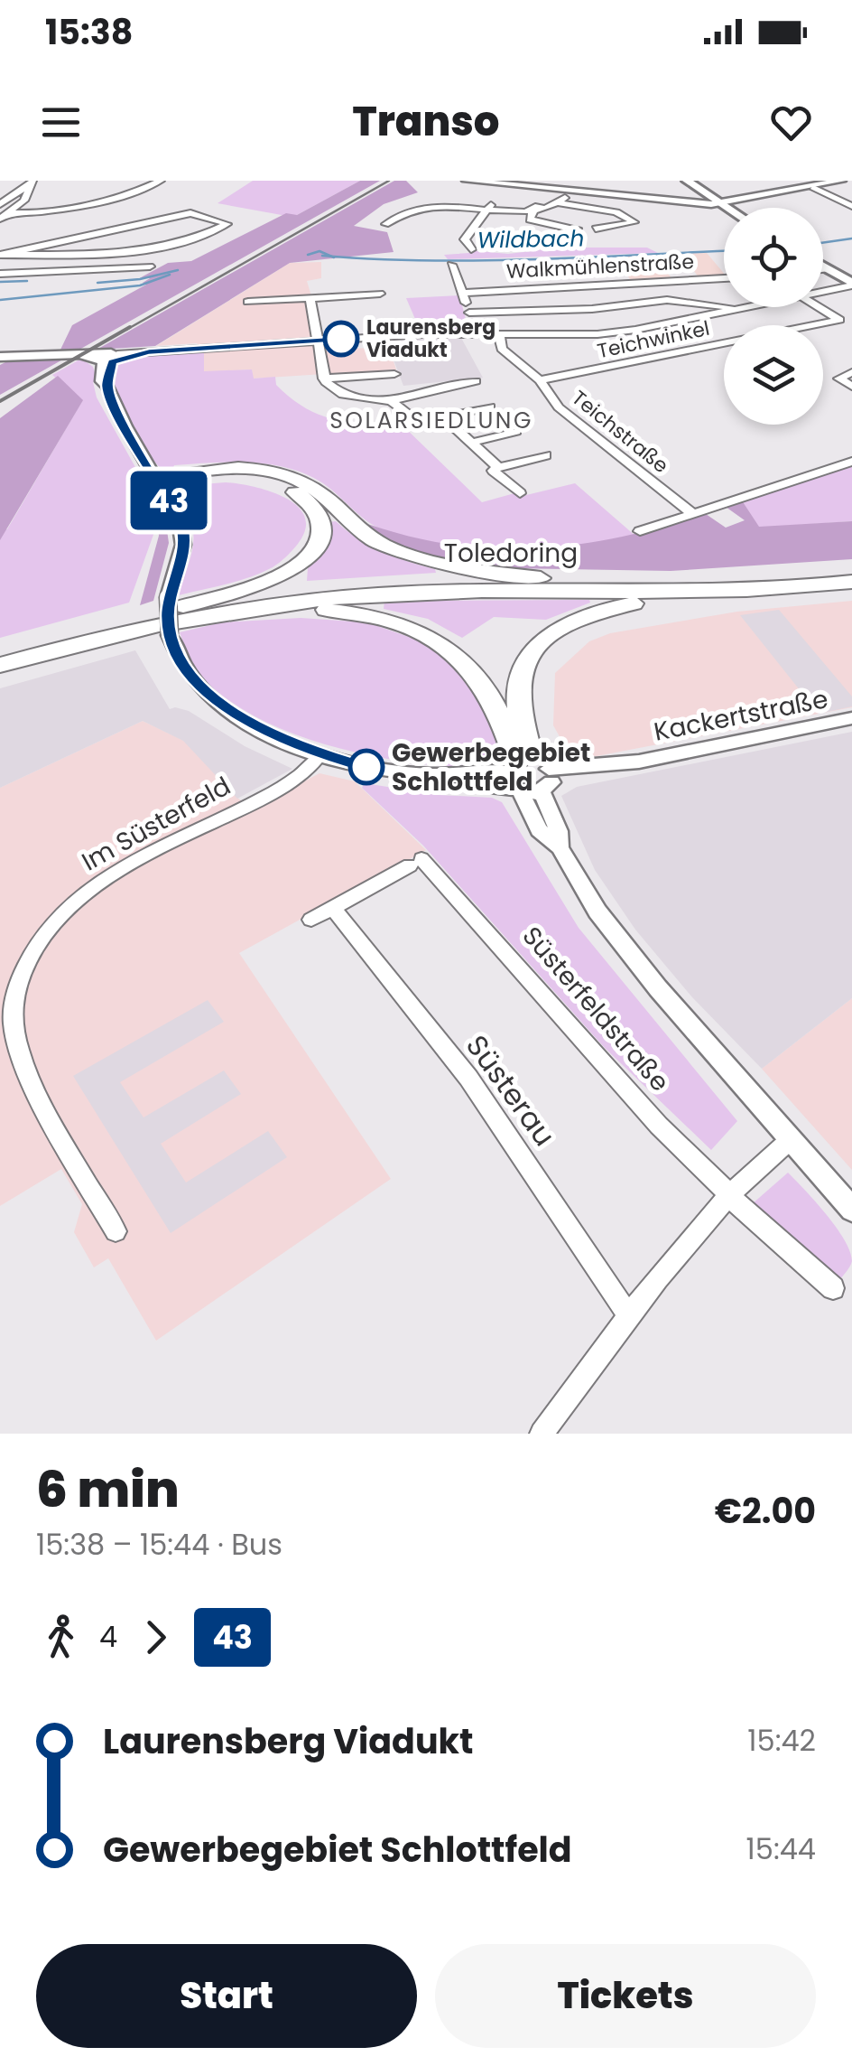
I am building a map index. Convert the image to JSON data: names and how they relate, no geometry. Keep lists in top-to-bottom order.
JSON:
{
  "streets": {
    "highway": ["Toledoring"],
    "street": [
      "Walkmühlenstraße",
      "Teichwinkel",
      "Teichstraße",
      "Kackertstraße",
      "Im Süsterfeld",
      "Süsterfeldstraße",
      "Süsterau"
    ]
  },
  "crossings": [
    ["Teichwinkel", "Teichstraße"],
    ["Süsterfeldstraße", "Süsterau"]
  ],
  "districts": ["SOLARSIEDLUNG"],
  "water": ["Wildbach"],
  "places": ["Laurensberg Viadukt", "Gewerbegebiet Schlottfeld"],
  "lines": ["bus line 43"],
  "page": {
    "status": "15:38",
    "header": "Transo",
    "on_map": "43",
    "heading": ["6 min", "15:38 – 15:44 · Bus", "€2.00"],
    "legs": ["4", "43"],
    "list": [
      {
        "name": "Laurensberg Viadukt",
        "value": "15:42"
      },
      {
        "name": "Gewerbegebiet Schlottfeld",
        "value": "15:44"
      }
    ],
    "buttons": ["Start", "Tickets"]
  }
}
